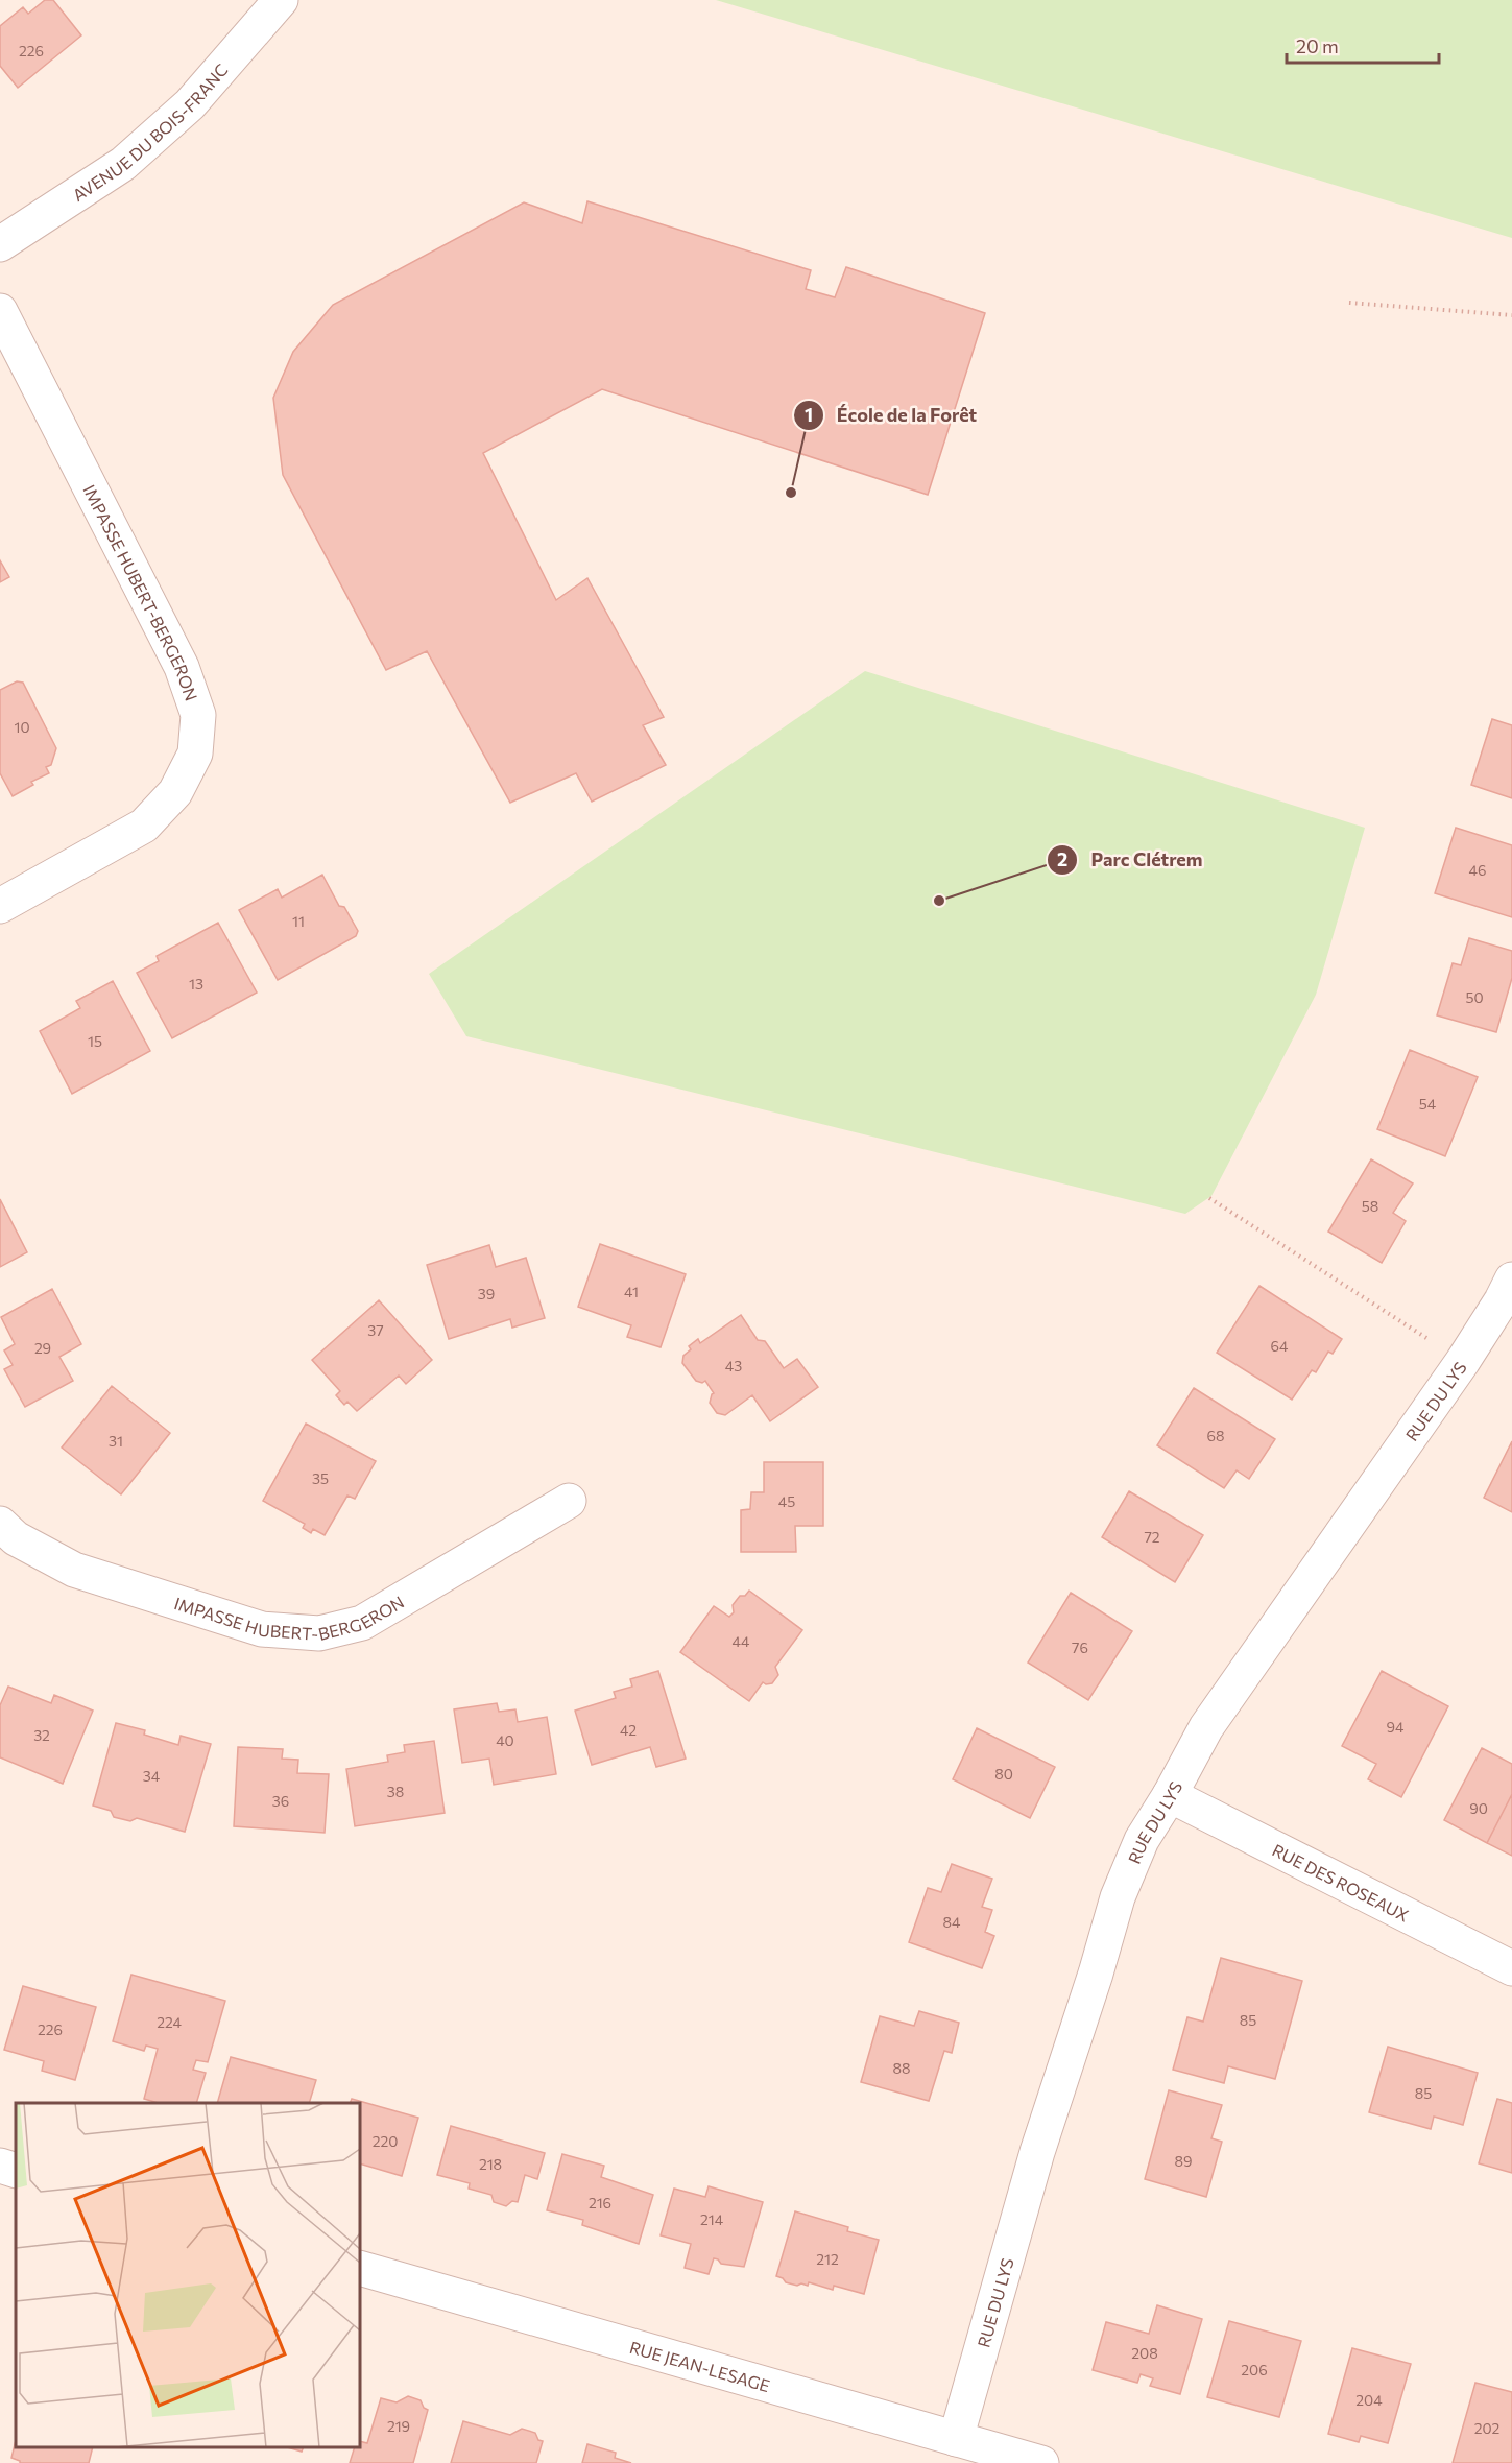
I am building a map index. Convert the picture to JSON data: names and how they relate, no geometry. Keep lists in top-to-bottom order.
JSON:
{
  "streets": {
    "street": [
      "AVENUE DU BOIS-FRANC",
      "IMPASSE HUBERT-BERGERON",
      "RUE DU LYS",
      "RUE DES ROSEAUX",
      "RUE JEAN-LESAGE"
    ]
  },
  "crossings": [
    ["RUE DU LYS", "RUE DES ROSEAUX"],
    ["RUE DU LYS", "RUE JEAN-LESAGE"]
  ],
  "places": ["École de la Forêt", "Parc Clétrem"],
  "house_numbers": [
    "226",
    "10",
    "46",
    "11",
    "13",
    "50",
    "15",
    "54",
    "58",
    "41",
    "39",
    "37",
    "64",
    "29",
    "43",
    "68",
    "31",
    "35",
    "45",
    "72",
    "44",
    "76",
    "94",
    "42",
    "32",
    "40",
    "80",
    "34",
    "38",
    "36",
    "90",
    "84",
    "85",
    "224",
    "226",
    "88",
    "85",
    "220",
    "89",
    "218",
    "216",
    "214",
    "212",
    "208",
    "206",
    "204",
    "219",
    "202"
  ],
  "scale_bar": "20 m"
}
